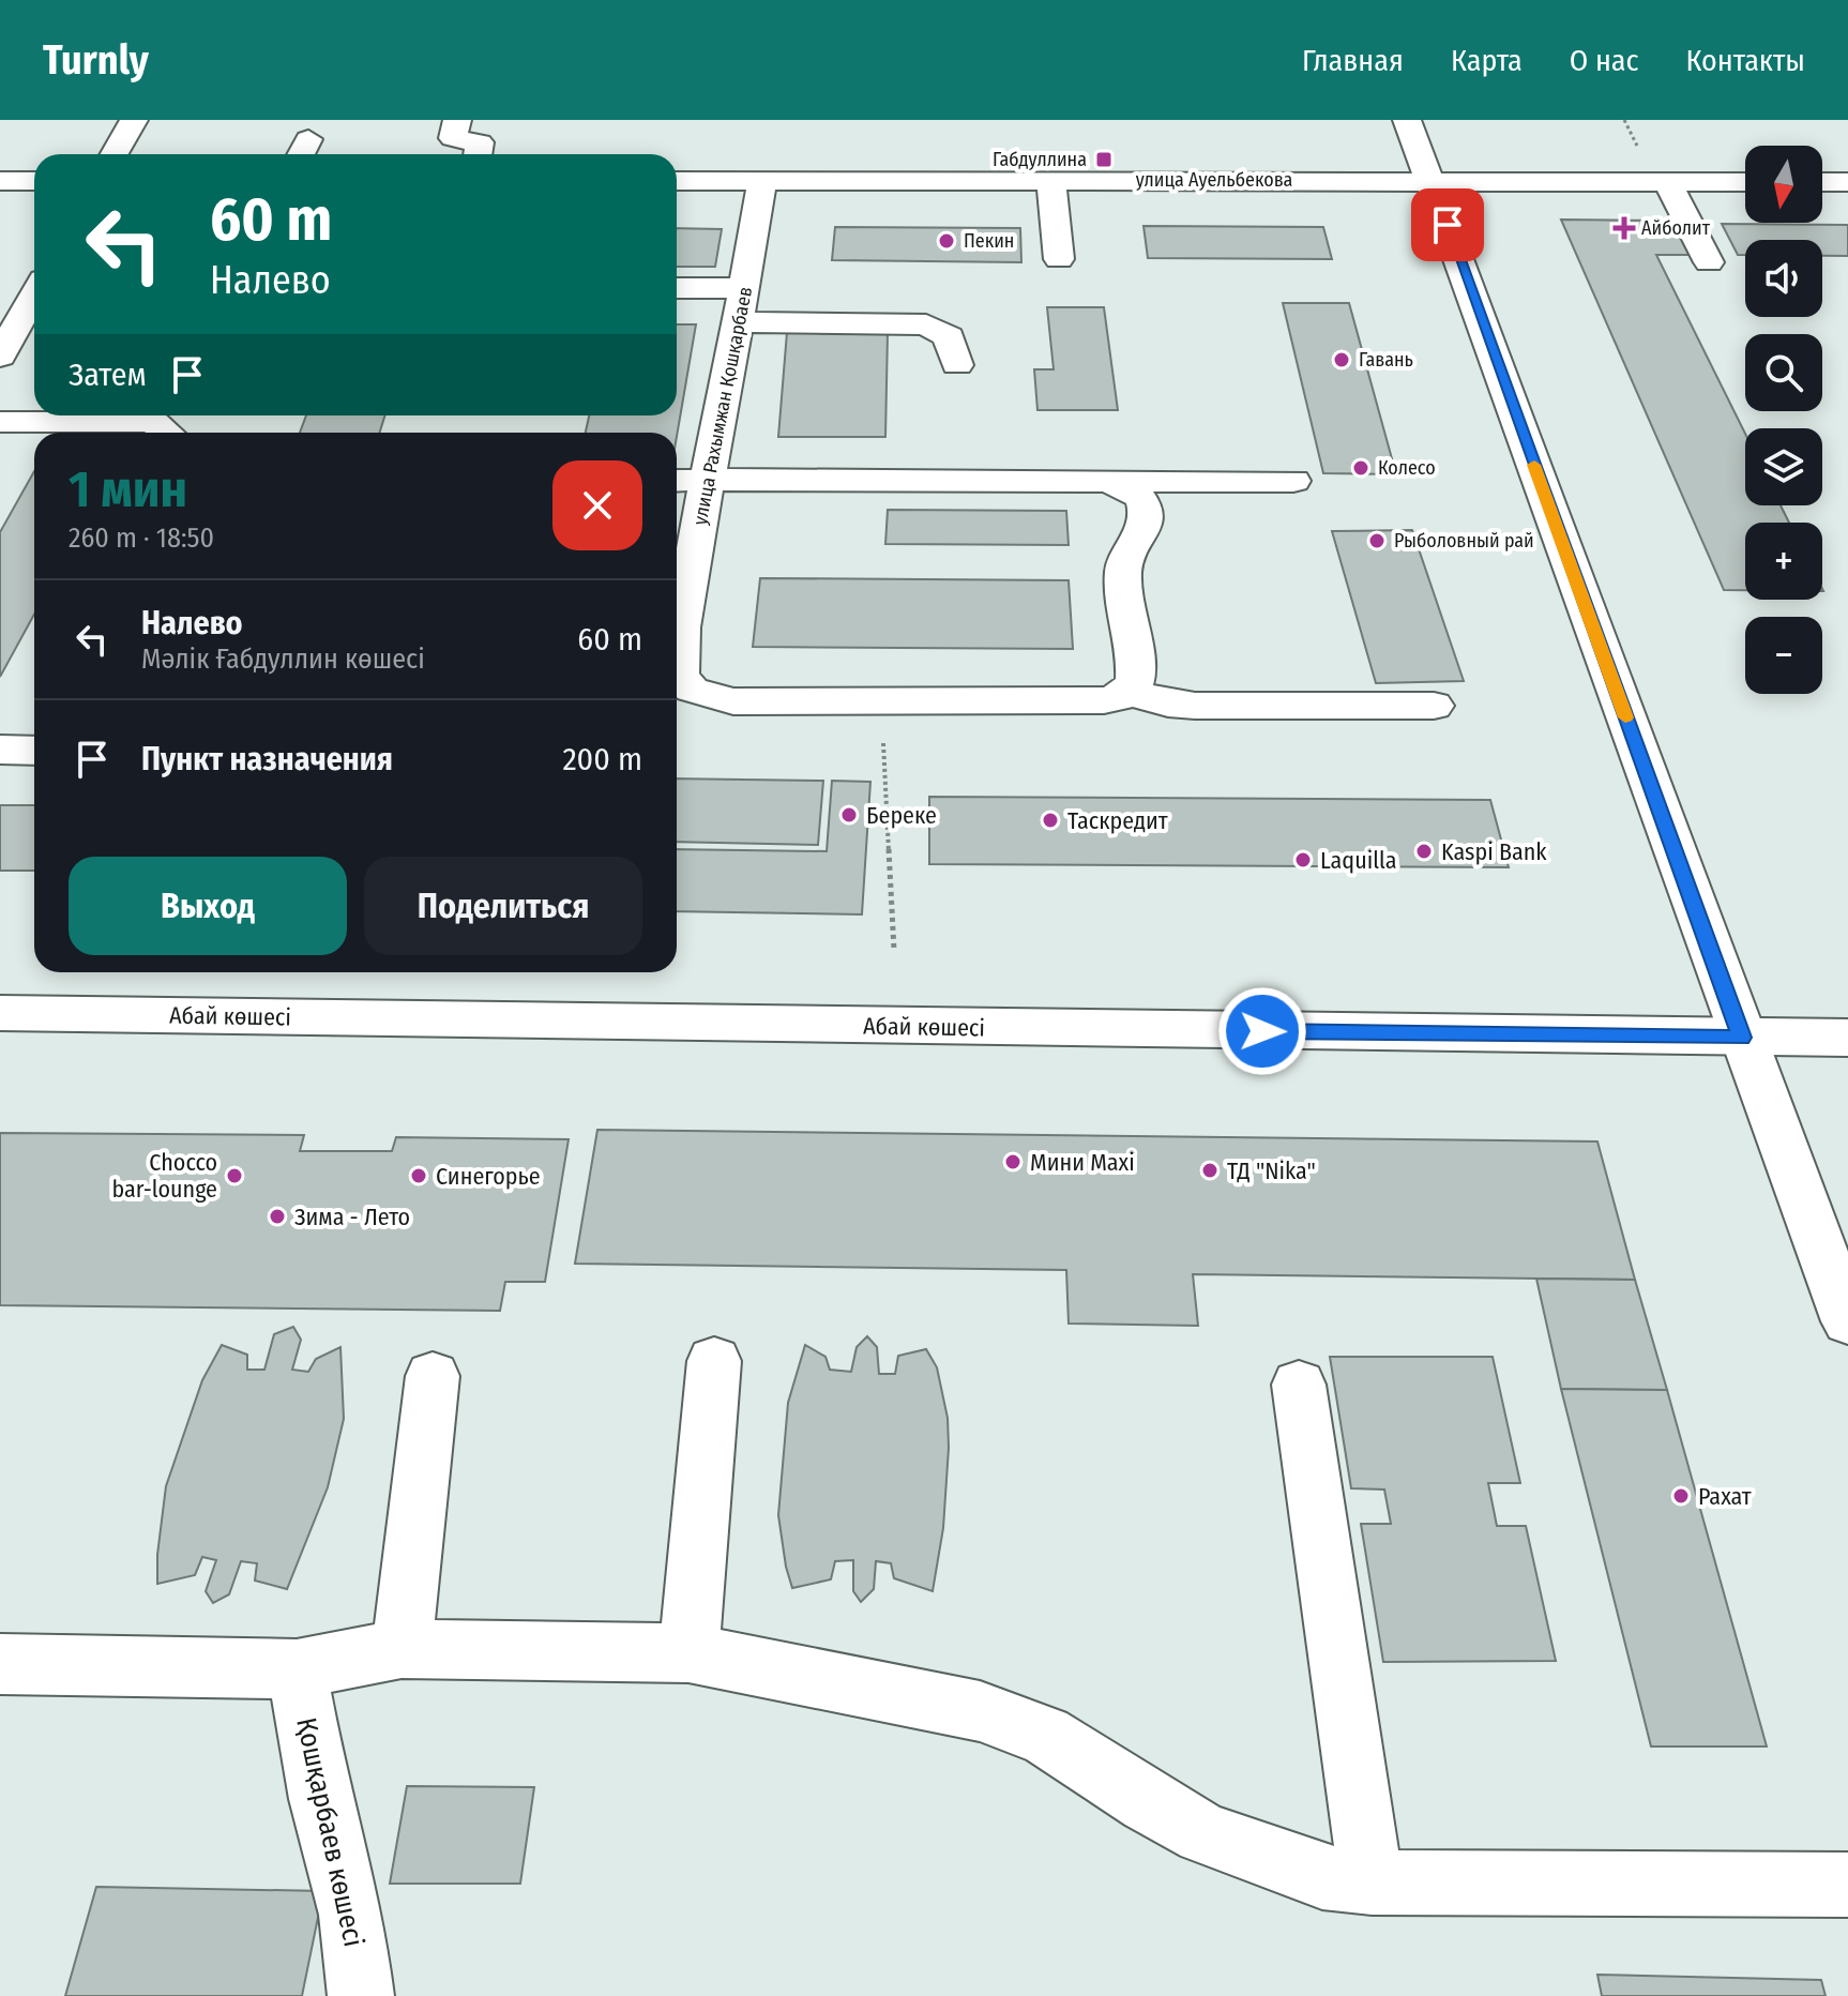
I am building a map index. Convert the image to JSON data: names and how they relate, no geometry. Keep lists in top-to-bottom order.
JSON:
{
  "streets": {
    "street": [
      "улица Ауельбекова",
      "улица Рахымжан Қошқарбаев",
      "Абай көшесі",
      "Қошқарбаев көшесі"
    ]
  },
  "crossings": [
    ["улица Ауельбекова", "улица Рахымжан Қошқарбаев"]
  ],
  "places": {
    "transit": ["Габдуллина"],
    "health": ["Айболит"],
    "other": [
      "Пекин",
      "Гавань",
      "Колесо",
      "Рыболовный рай",
      "Береке",
      "Таскредит",
      "Kaspi Bank",
      "Laquilla",
      "Мини Maxi",
      "ТД \"Nika\"",
      "Chocco bar-lounge",
      "Синегорье",
      "Зима - Лето",
      "Рахат"
    ]
  },
  "north": "bottom",
  "page": {
    "header": "Turnly",
    "nav": [
      "Главная",
      "Карта",
      "О нас",
      "Контакты"
    ],
    "map_buttons": ["+", "−"],
    "turn": ["60 m", "Налево"],
    "then": "Затем",
    "heading": ["1 мин", "260 m · 18:50"],
    "list": [
      {
        "name": "Налево",
        "note": "Мәлік Ғабдуллин көшесі",
        "value": "60 m"
      },
      {
        "name": "Пункт назначения",
        "value": "200 m"
      }
    ],
    "buttons": ["Выход", "Поделиться"]
  }
}
